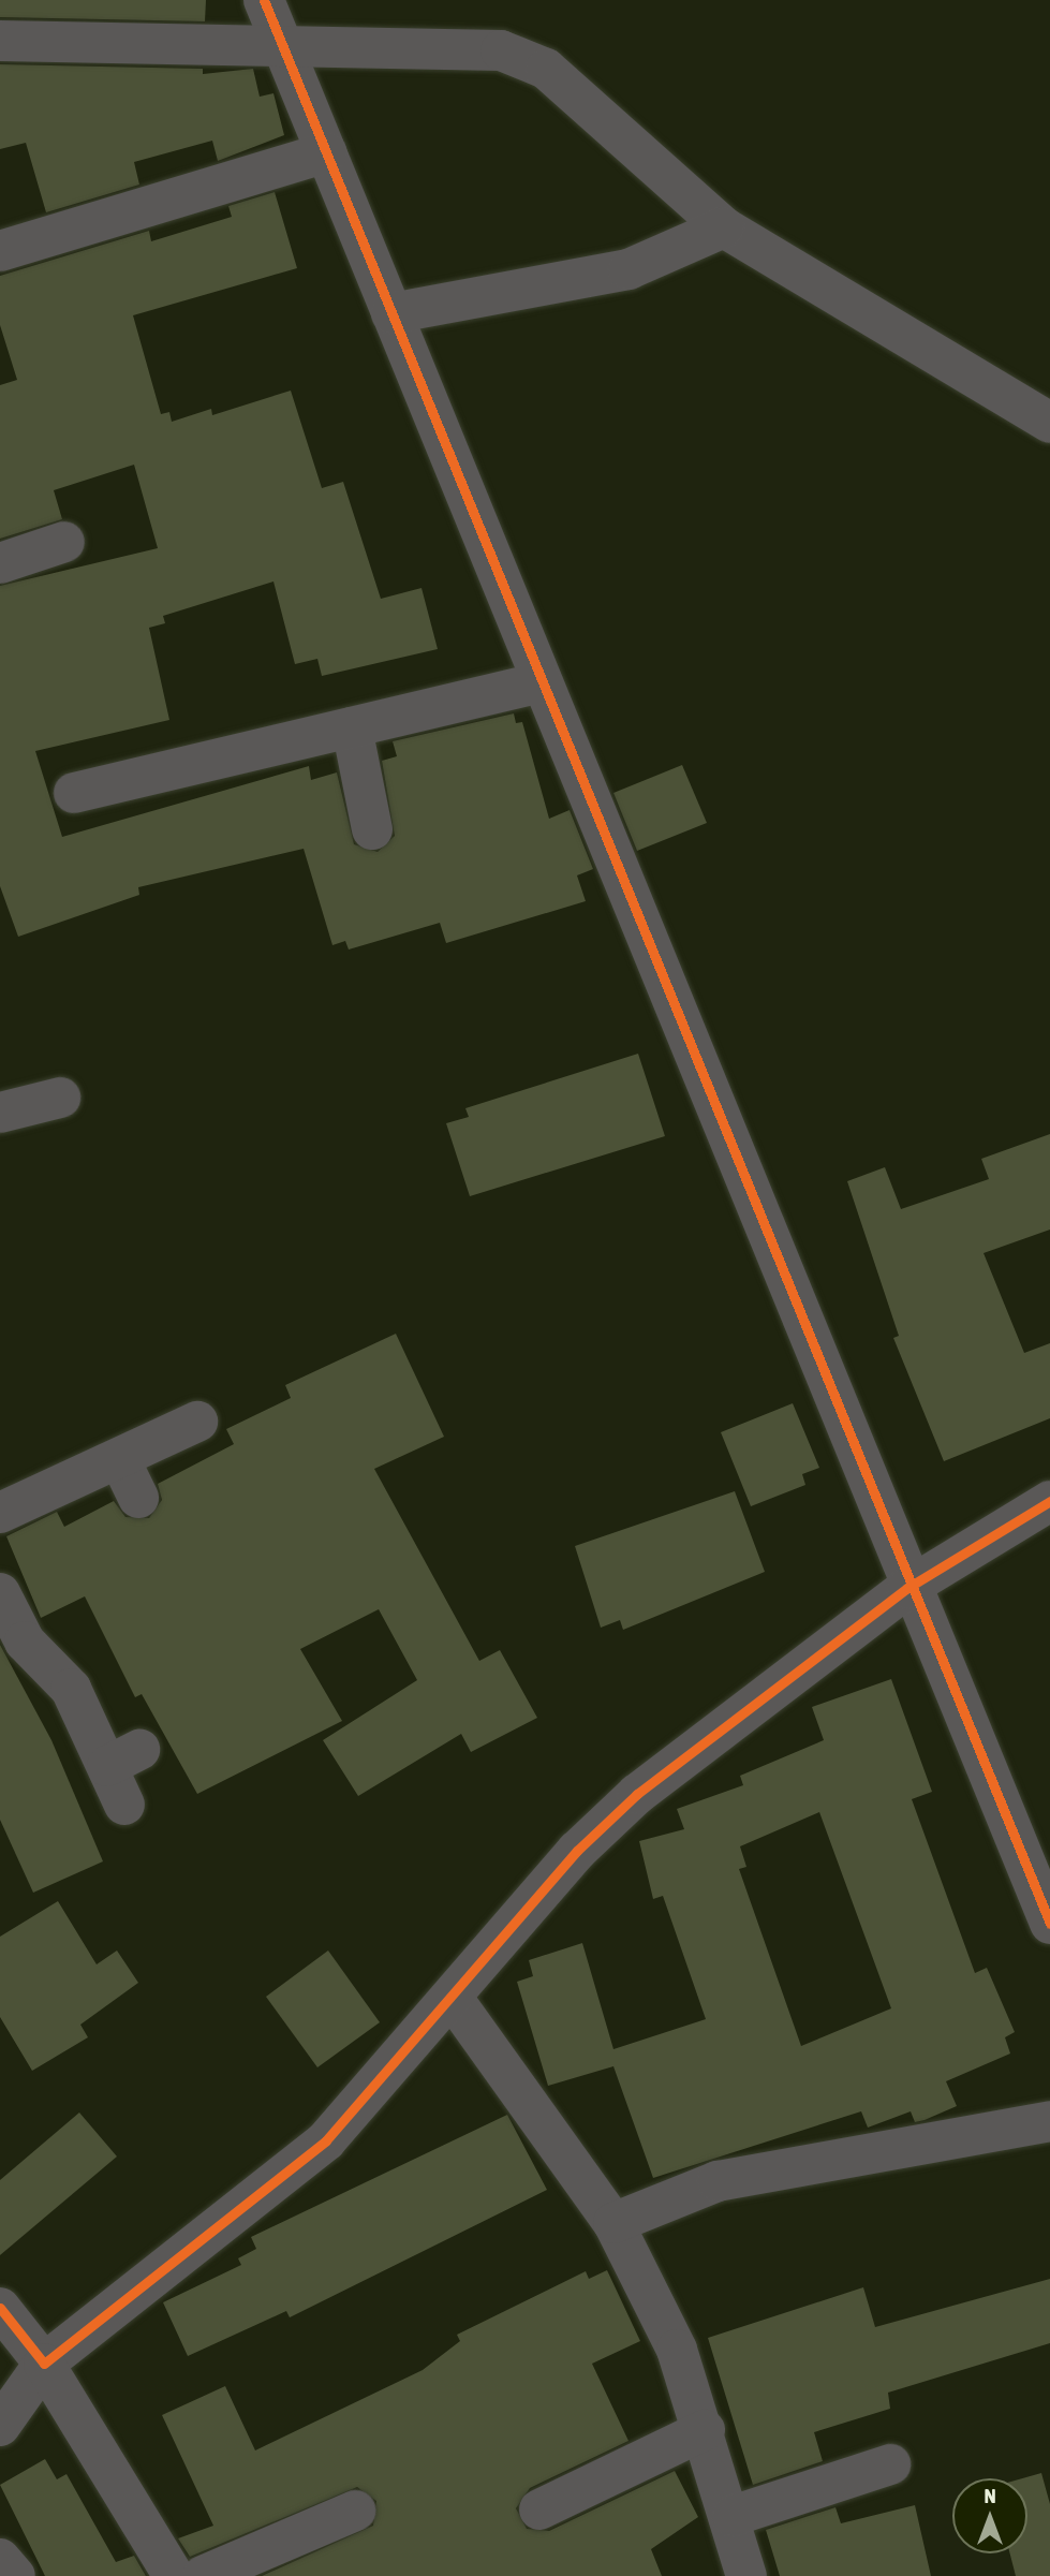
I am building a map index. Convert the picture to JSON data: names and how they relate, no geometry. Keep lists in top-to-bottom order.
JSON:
{
  "north": "top"
}
